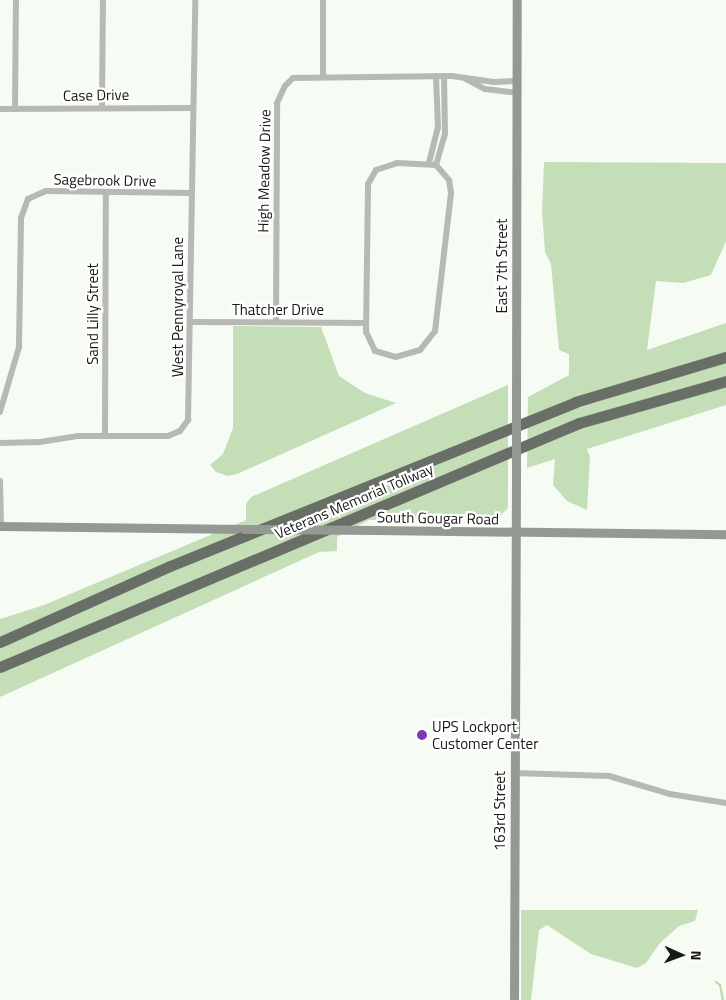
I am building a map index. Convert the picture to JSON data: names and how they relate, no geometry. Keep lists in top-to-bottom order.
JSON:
{
  "streets": {
    "highway": ["Veterans Memorial Tollway"],
    "street": [
      "Case Drive",
      "High Meadow Drive",
      "Sagebrook Drive",
      "East 7th Street",
      "West Pennyroyal Lane",
      "Thatcher Drive",
      "Sand Lilly Street",
      "South Gougar Road",
      "163rd Street"
    ]
  },
  "crossings": [
    ["Case Drive", "West Pennyroyal Lane"],
    ["High Meadow Drive", "East 7th Street"],
    ["High Meadow Drive", "Thatcher Drive"],
    ["Sagebrook Drive", "West Pennyroyal Lane"],
    ["Sagebrook Drive", "Sand Lilly Street"],
    ["East 7th Street", "South Gougar Road"],
    ["East 7th Street", "163rd Street"],
    ["West Pennyroyal Lane", "Thatcher Drive"],
    ["West Pennyroyal Lane", "Sand Lilly Street"],
    ["South Gougar Road", "163rd Street"]
  ],
  "places": ["UPS Lockport Customer Center"],
  "north": "right"
}
